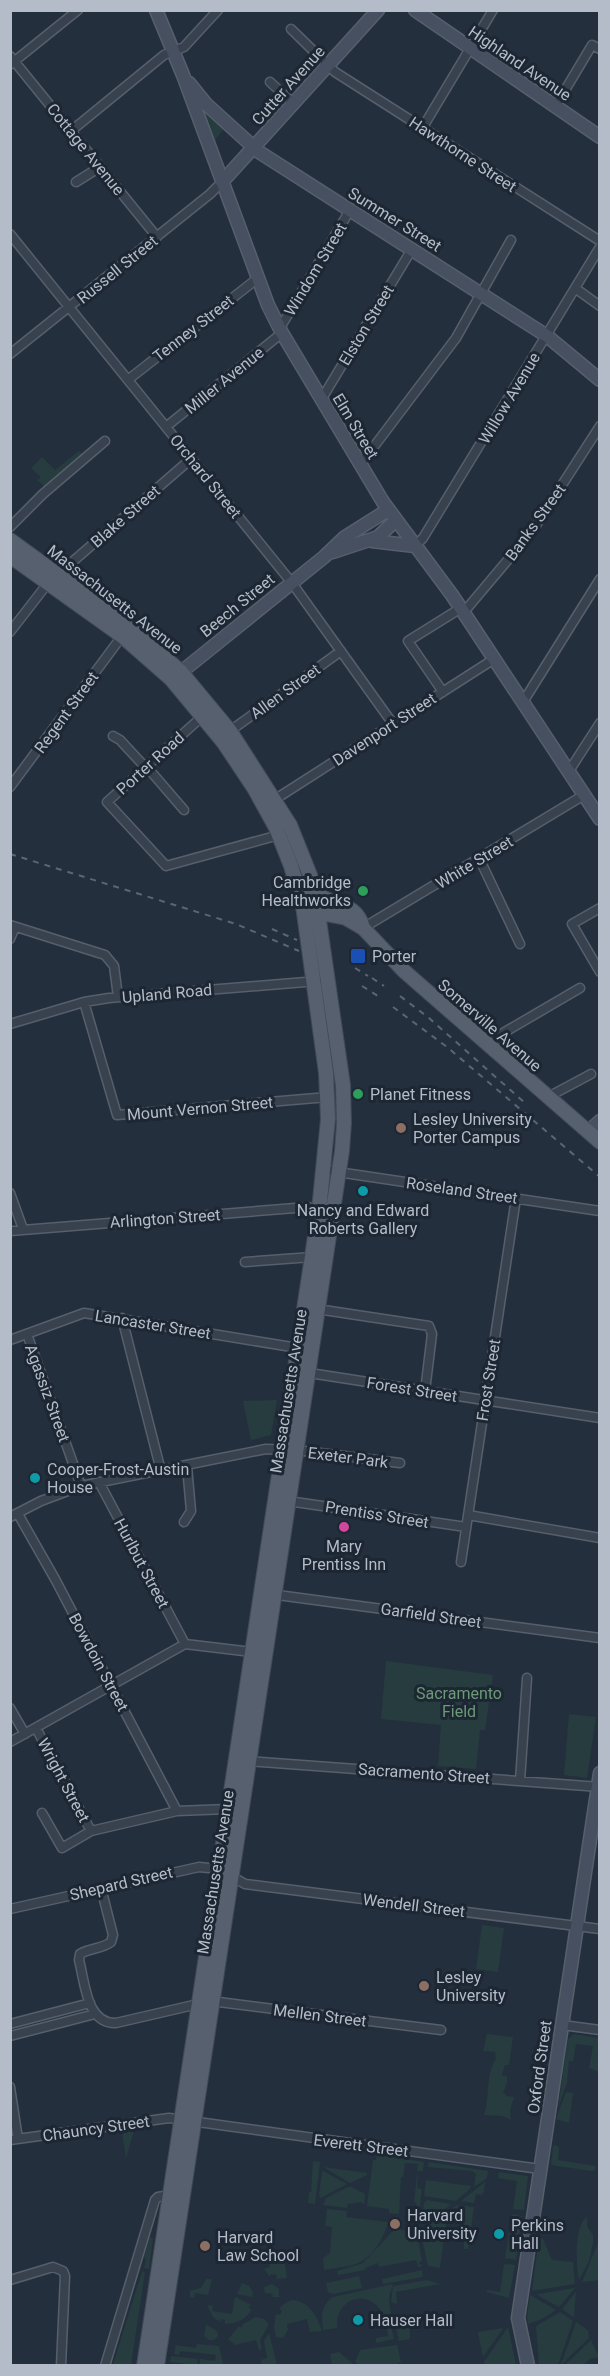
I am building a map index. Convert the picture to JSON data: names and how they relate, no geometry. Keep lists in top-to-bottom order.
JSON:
{
  "streets": {
    "main road": [
      "Highland Avenue",
      "Cutter Avenue",
      "Summer Street",
      "Elm Street",
      "Massachusetts Avenue",
      "Beech Street",
      "Somerville Avenue",
      "Oxford Street"
    ],
    "street": [
      "Cottage Avenue",
      "Hawthorne Street",
      "Russell Street",
      "Windom Street",
      "Elston Street",
      "Tenney Street",
      "Miller Avenue",
      "Willow Avenue",
      "Orchard Street",
      "Blake Street",
      "Banks Street",
      "Allen Street",
      "Regent Street",
      "Davenport Street",
      "Porter Road",
      "White Street",
      "Upland Road",
      "Mount Vernon Street",
      "Roseland Street",
      "Arlington Street",
      "Lancaster Street",
      "Frost Street",
      "Forest Street",
      "Agassiz Street",
      "Exeter Park",
      "Prentiss Street",
      "Hurlbut Street",
      "Garfield Street",
      "Bowdoin Street",
      "Sacramento Street",
      "Wright Street",
      "Shepard Street",
      "Wendell Street",
      "Mellen Street",
      "Chauncy Street",
      "Everett Street"
    ]
  },
  "crossings": [
    ["Cutter Avenue", "Hawthorne Street"],
    ["Cutter Avenue", "Summer Street"],
    ["Cutter Avenue", "Russell Street"],
    ["Cutter Avenue", "Elm Street"],
    ["Cottage Avenue", "Russell Street"],
    ["Summer Street", "Windom Street"],
    ["Summer Street", "Elston Street"],
    ["Summer Street", "Willow Avenue"],
    ["Summer Street", "Elm Street"],
    ["Russell Street", "Elm Street"],
    ["Russell Street", "Orchard Street"],
    ["Windom Street", "Miller Avenue"],
    ["Windom Street", "Elm Street"],
    ["Elston Street", "Elm Street"],
    ["Tenney Street", "Elm Street"],
    ["Tenney Street", "Orchard Street"],
    ["Miller Avenue", "Elm Street"],
    ["Miller Avenue", "Orchard Street"],
    ["Willow Avenue", "Elm Street"],
    ["Elm Street", "Banks Street"],
    ["Elm Street", "Beech Street"],
    ["Elm Street", "Davenport Street"],
    ["Elm Street", "White Street"],
    ["Orchard Street", "Blake Street"],
    ["Orchard Street", "Beech Street"],
    ["Orchard Street", "Allen Street"],
    ["Orchard Street", "Davenport Street"],
    ["Blake Street", "Massachusetts Avenue"],
    ["Banks Street", "Davenport Street"],
    ["Massachusetts Avenue", "Beech Street"],
    ["Massachusetts Avenue", "Allen Street"],
    ["Massachusetts Avenue", "Regent Street"],
    ["Massachusetts Avenue", "Davenport Street"],
    ["Massachusetts Avenue", "Porter Road"],
    ["Massachusetts Avenue", "Upland Road"],
    ["Massachusetts Avenue", "Somerville Avenue"],
    ["Massachusetts Avenue", "Mount Vernon Street"],
    ["Massachusetts Avenue", "Roseland Street"],
    ["Massachusetts Avenue", "Arlington Street"],
    ["Massachusetts Avenue", "Lancaster Street"],
    ["Massachusetts Avenue", "Forest Street"],
    ["Massachusetts Avenue", "Exeter Park"],
    ["Massachusetts Avenue", "Prentiss Street"],
    ["Massachusetts Avenue", "Garfield Street"],
    ["Massachusetts Avenue", "Sacramento Street"],
    ["Massachusetts Avenue", "Shepard Street"],
    ["Massachusetts Avenue", "Wendell Street"],
    ["Massachusetts Avenue", "Mellen Street"],
    ["Massachusetts Avenue", "Chauncy Street"],
    ["Massachusetts Avenue", "Everett Street"],
    ["White Street", "Somerville Avenue"],
    ["Upland Road", "Mount Vernon Street"],
    ["Roseland Street", "Frost Street"],
    ["Lancaster Street", "Agassiz Street"],
    ["Frost Street", "Forest Street"],
    ["Frost Street", "Prentiss Street"],
    ["Agassiz Street", "Exeter Park"],
    ["Exeter Park", "Hurlbut Street"],
    ["Exeter Park", "Bowdoin Street"],
    ["Sacramento Street", "Oxford Street"],
    ["Shepard Street", "Wendell Street"],
    ["Wendell Street", "Oxford Street"],
    ["Oxford Street", "Everett Street"],
    ["Chauncy Street", "Everett Street"]
  ],
  "parks": ["Sacramento Field"],
  "places": {
    "other": [
      "Cambridge Healthworks",
      "Planet Fitness",
      "Lesley University Porter Campus",
      "Nancy and Edward Roberts Gallery",
      "Cooper-Frost-Austin House",
      "Mary Prentiss Inn",
      "Lesley University",
      "Harvard University",
      "Perkins Hall",
      "Harvard Law School",
      "Hauser Hall"
    ],
    "transit": ["Porter"]
  }
}
